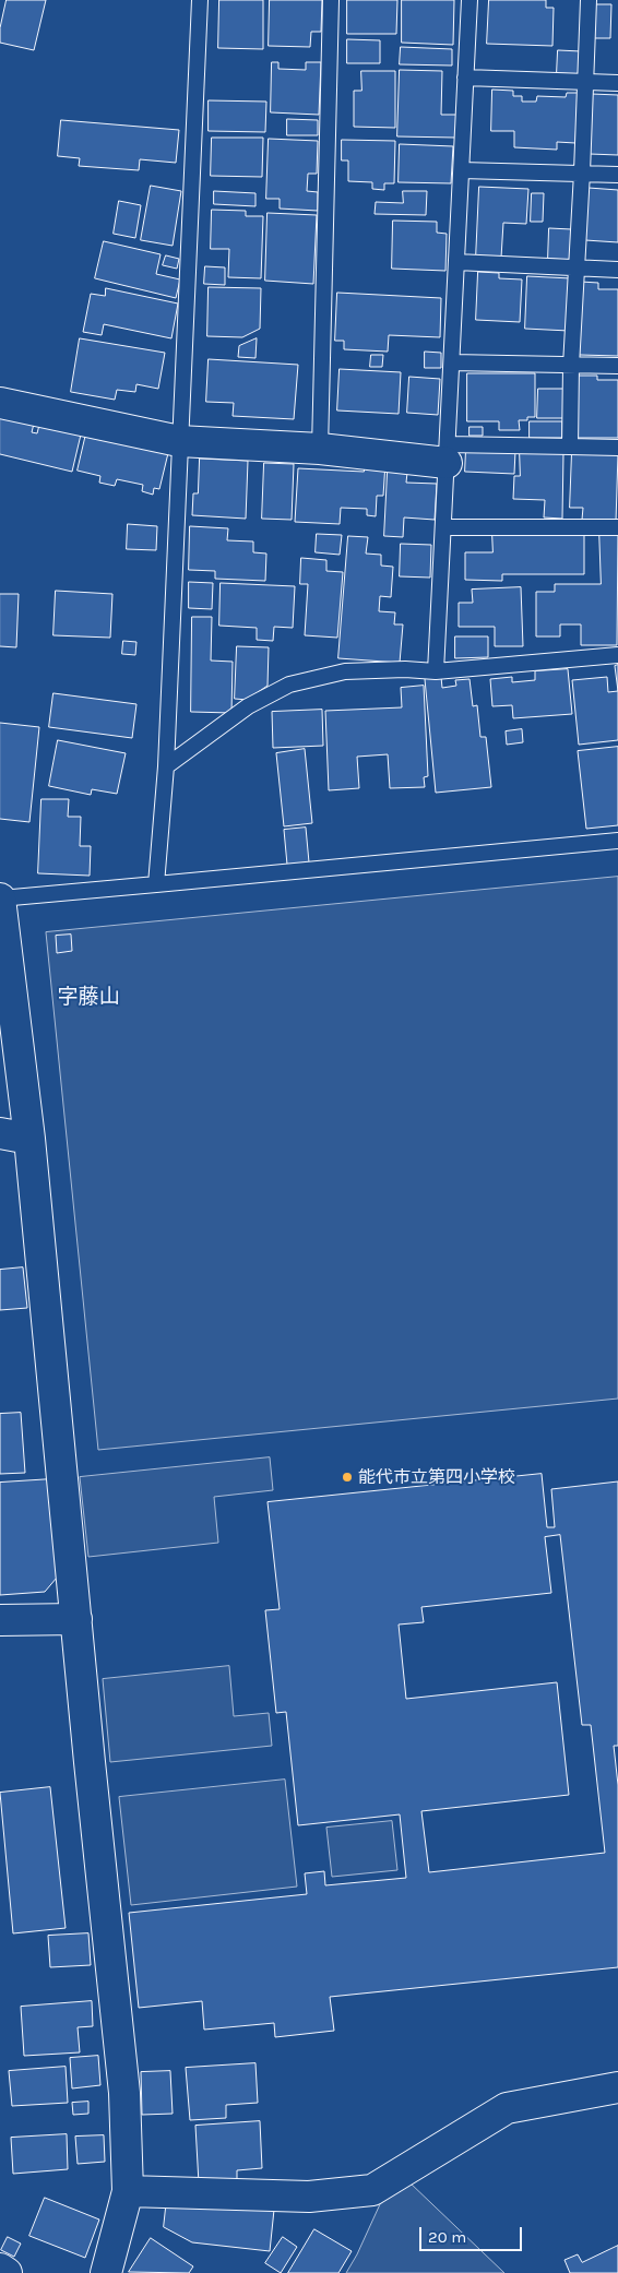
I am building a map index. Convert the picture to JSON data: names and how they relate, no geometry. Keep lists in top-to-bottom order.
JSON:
{
  "districts": ["字藤山"],
  "places": ["能代市立第四小学校"],
  "scale_bar": "20 m"
}
